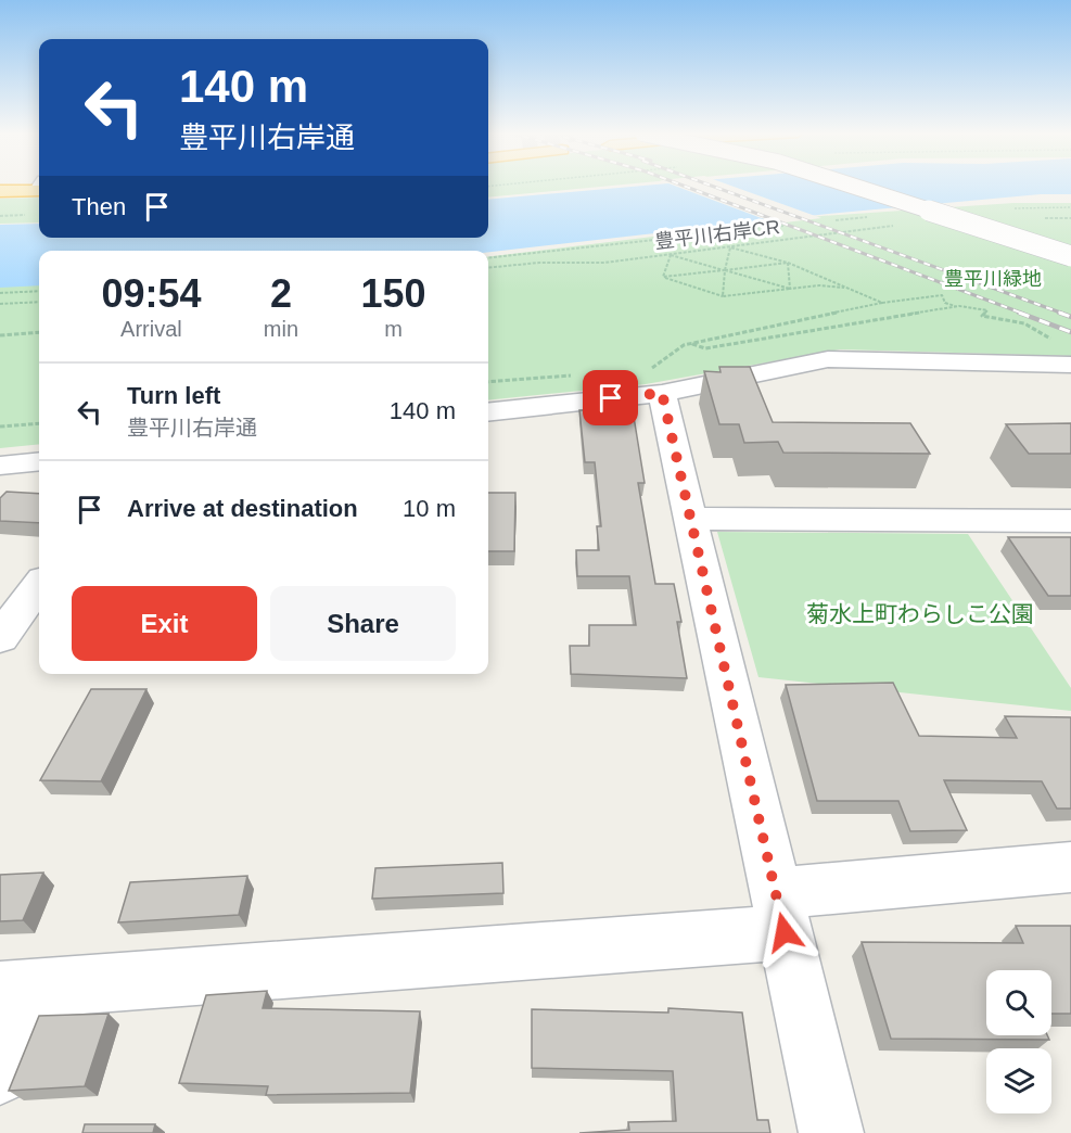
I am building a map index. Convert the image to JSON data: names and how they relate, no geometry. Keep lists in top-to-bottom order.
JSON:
{
  "streets": {
    "path": ["豊平川右岸CR"]
  },
  "parks": ["豊平川緑地", "菊水上町わらしこ公園"],
  "page": {
    "turn": ["140 m", "豊平川右岸通"],
    "then": "Then",
    "eta": [
      "09:54",
      "Arrival",
      "2",
      "min",
      "150",
      "m"
    ],
    "list": [
      {
        "name": "Turn left",
        "note": "豊平川右岸通",
        "value": "140 m"
      },
      {
        "name": "Arrive at destination",
        "value": "10 m"
      }
    ],
    "buttons": ["Exit", "Share"]
  }
}
